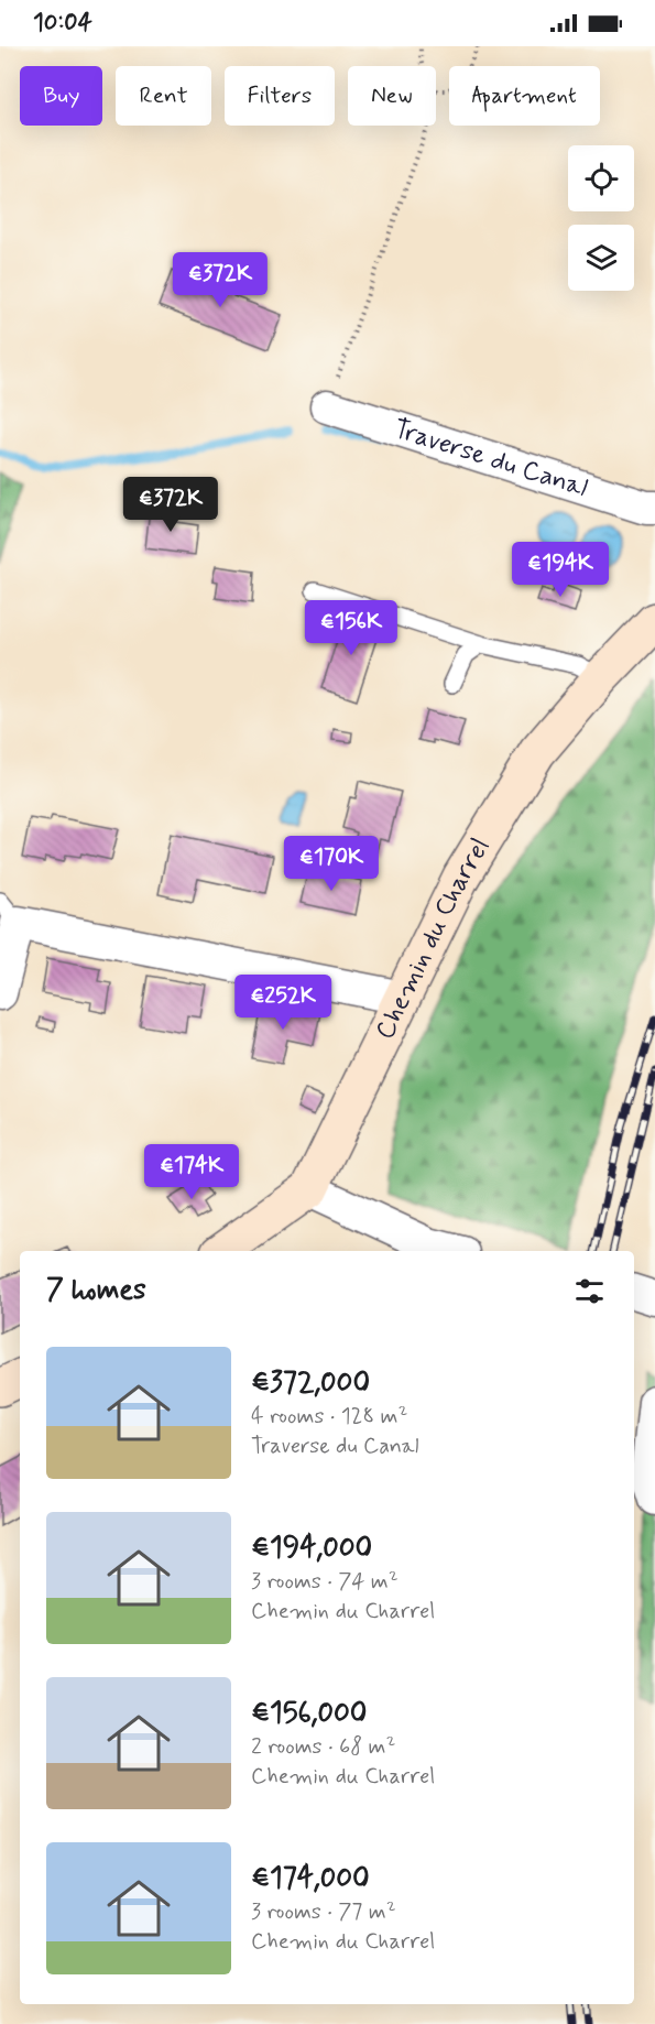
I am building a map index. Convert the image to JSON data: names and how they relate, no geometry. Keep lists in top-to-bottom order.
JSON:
{
  "streets": {
    "street": ["Traverse du Canal", "Chemin du Charrel"]
  },
  "page": {
    "status": "10:04",
    "chip": [
      "Buy",
      "Rent",
      "Filters",
      "New",
      "Apartment"
    ],
    "price": [
      "€372K",
      "€372K",
      "€194K",
      "€156K",
      "€170K",
      "€252K",
      "€174K"
    ],
    "heading": "7 homes",
    "list": [
      {
        "name": "€372,000",
        "note": "4 rooms · 128 m² · Traverse du Canal"
      },
      {
        "name": "€194,000",
        "note": "3 rooms · 74 m² · Chemin du Charrel"
      },
      {
        "name": "€156,000",
        "note": "2 rooms · 68 m² · Chemin du Charrel"
      },
      {
        "name": "€174,000",
        "note": "3 rooms · 77 m² · Chemin du Charrel"
      }
    ]
  }
}
